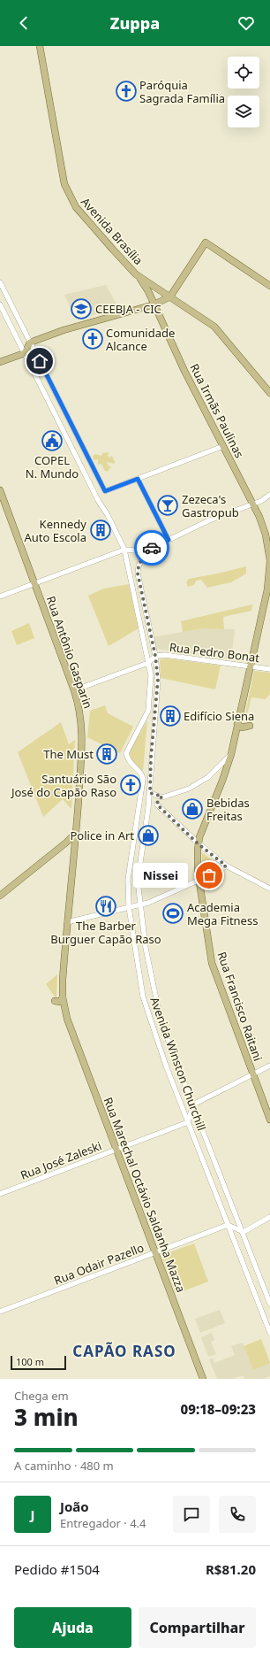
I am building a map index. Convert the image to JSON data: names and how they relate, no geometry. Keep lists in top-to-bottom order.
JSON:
{
  "streets": {
    "main road": [
      "Avenida Brasília",
      "Rua Irmãs Paulinas",
      "Rua Antônio Gasparin",
      "Rua Francisco Raitani",
      "Rua Marechal Octávio Saldanha Mazza"
    ],
    "street": [
      "Rua Pedro Bonat",
      "Avenida Winston Churchill",
      "Rua José Zaleski",
      "Rua Odair Pazello"
    ]
  },
  "crossings": [
    ["Avenida Brasília", "Rua Irmãs Paulinas"],
    ["Rua Irmãs Paulinas", "Rua Pedro Bonat"],
    ["Rua Irmãs Paulinas", "Rua Francisco Raitani"],
    ["Rua Antônio Gasparin", "Rua Marechal Octávio Saldanha Mazza"],
    ["Rua Pedro Bonat", "Avenida Winston Churchill"],
    ["Avenida Winston Churchill", "Rua José Zaleski"],
    ["Avenida Winston Churchill", "Rua Odair Pazello"],
    ["Rua José Zaleski", "Rua Marechal Octávio Saldanha Mazza"],
    ["Rua Marechal Octávio Saldanha Mazza", "Rua Odair Pazello"]
  ],
  "districts": ["CAPÃO RASO"],
  "places": {
    "church": ["Paróquia Sagrada Família", "Comunidade Alcance", "Santuário São José do Capão Raso"],
    "school or university": ["CEEBJA - CIC"],
    "public building": ["COPEL N. Mundo"],
    "bar": ["Zezeca's Gastropub"],
    "building": ["Kennedy Auto Escola", "Edifício Siena", "The Must"],
    "shop": ["Bebidas Freitas", "Police in Art"],
    "other": ["Nissei"],
    "restaurant": ["The Barber Burguer Capão Raso"],
    "sports": ["Academia Mega Fitness"]
  },
  "scale_bar": "100 m",
  "page": {
    "header": "Zuppa",
    "bubble": "Nissei",
    "scale": "100 m",
    "heading": ["3 min", "Chega em", "09:18–09:23"],
    "panel": [
      "João",
      "Entregador · 4.4",
      "Pedido #1504",
      "R$81.20"
    ],
    "bar": "A caminho · 480 m",
    "round": "J",
    "buttons": ["Ajuda", "Compartilhar"]
  }
}
